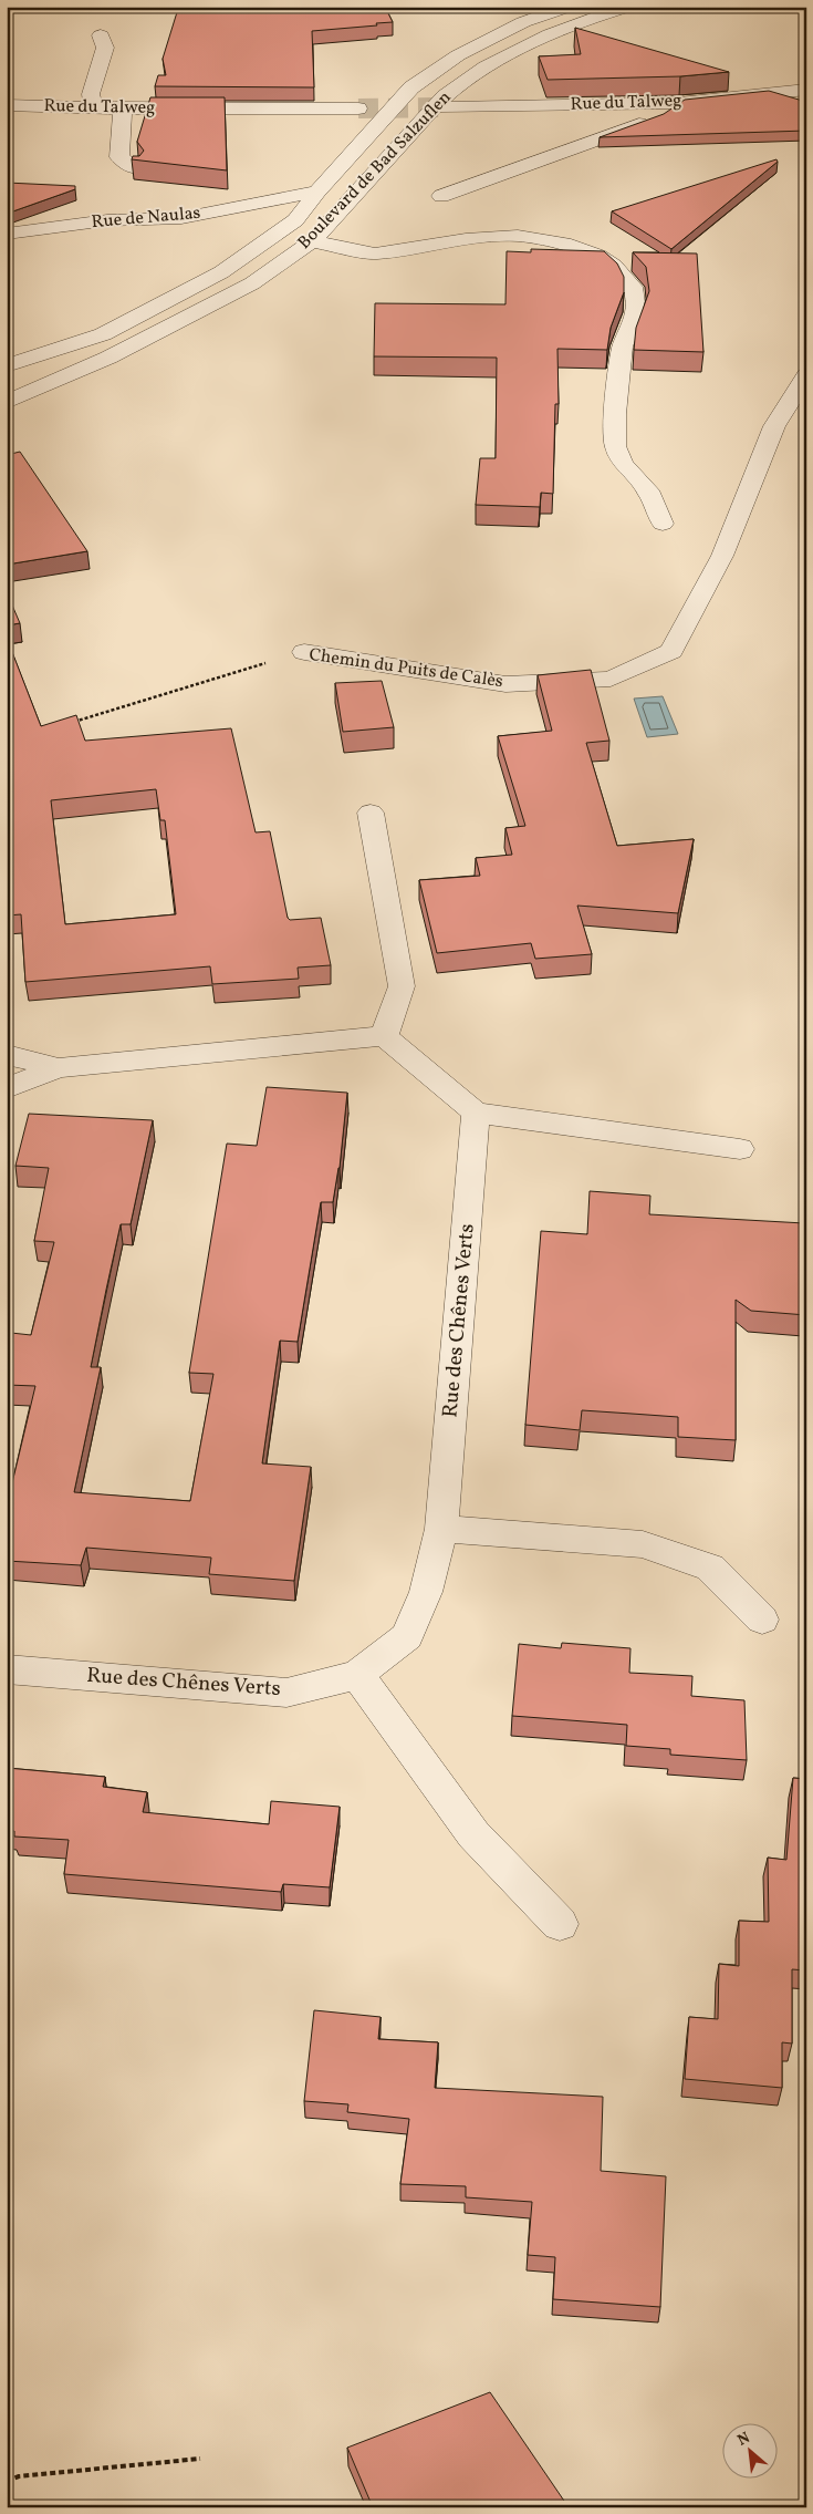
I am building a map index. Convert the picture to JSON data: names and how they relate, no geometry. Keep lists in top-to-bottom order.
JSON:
{
  "streets": {
    "street": [
      "Rue du Talweg",
      "Boulevard de Bad Salzuflen",
      "Rue de Naulas",
      "Chemin du Puits de Calès",
      "Rue des Chênes Verts"
    ]
  },
  "crossings": [
    ["Boulevard de Bad Salzuflen", "Rue de Naulas"]
  ],
  "north": "top left"
}
